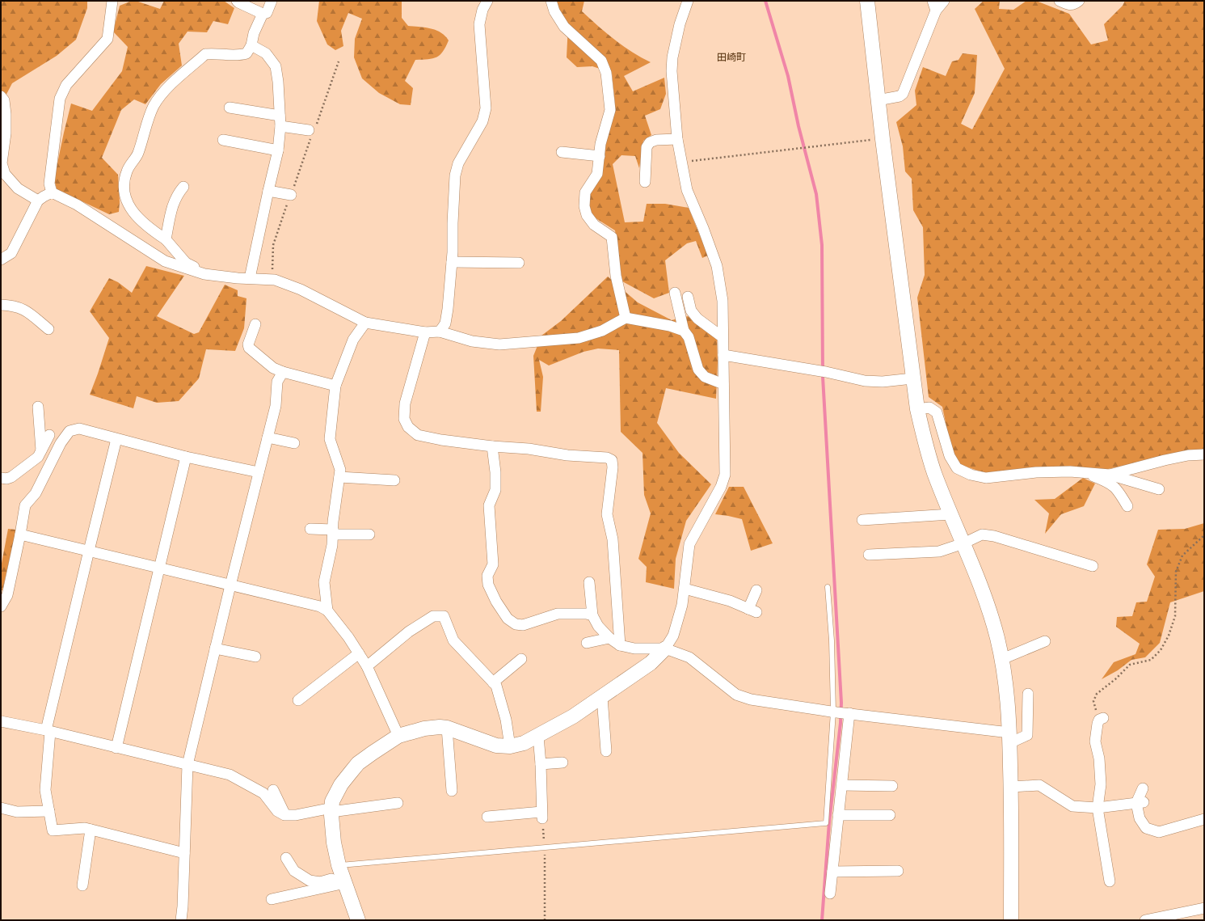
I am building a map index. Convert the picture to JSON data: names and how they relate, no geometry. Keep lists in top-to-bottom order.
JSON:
{
  "districts": ["田崎町"]
}
